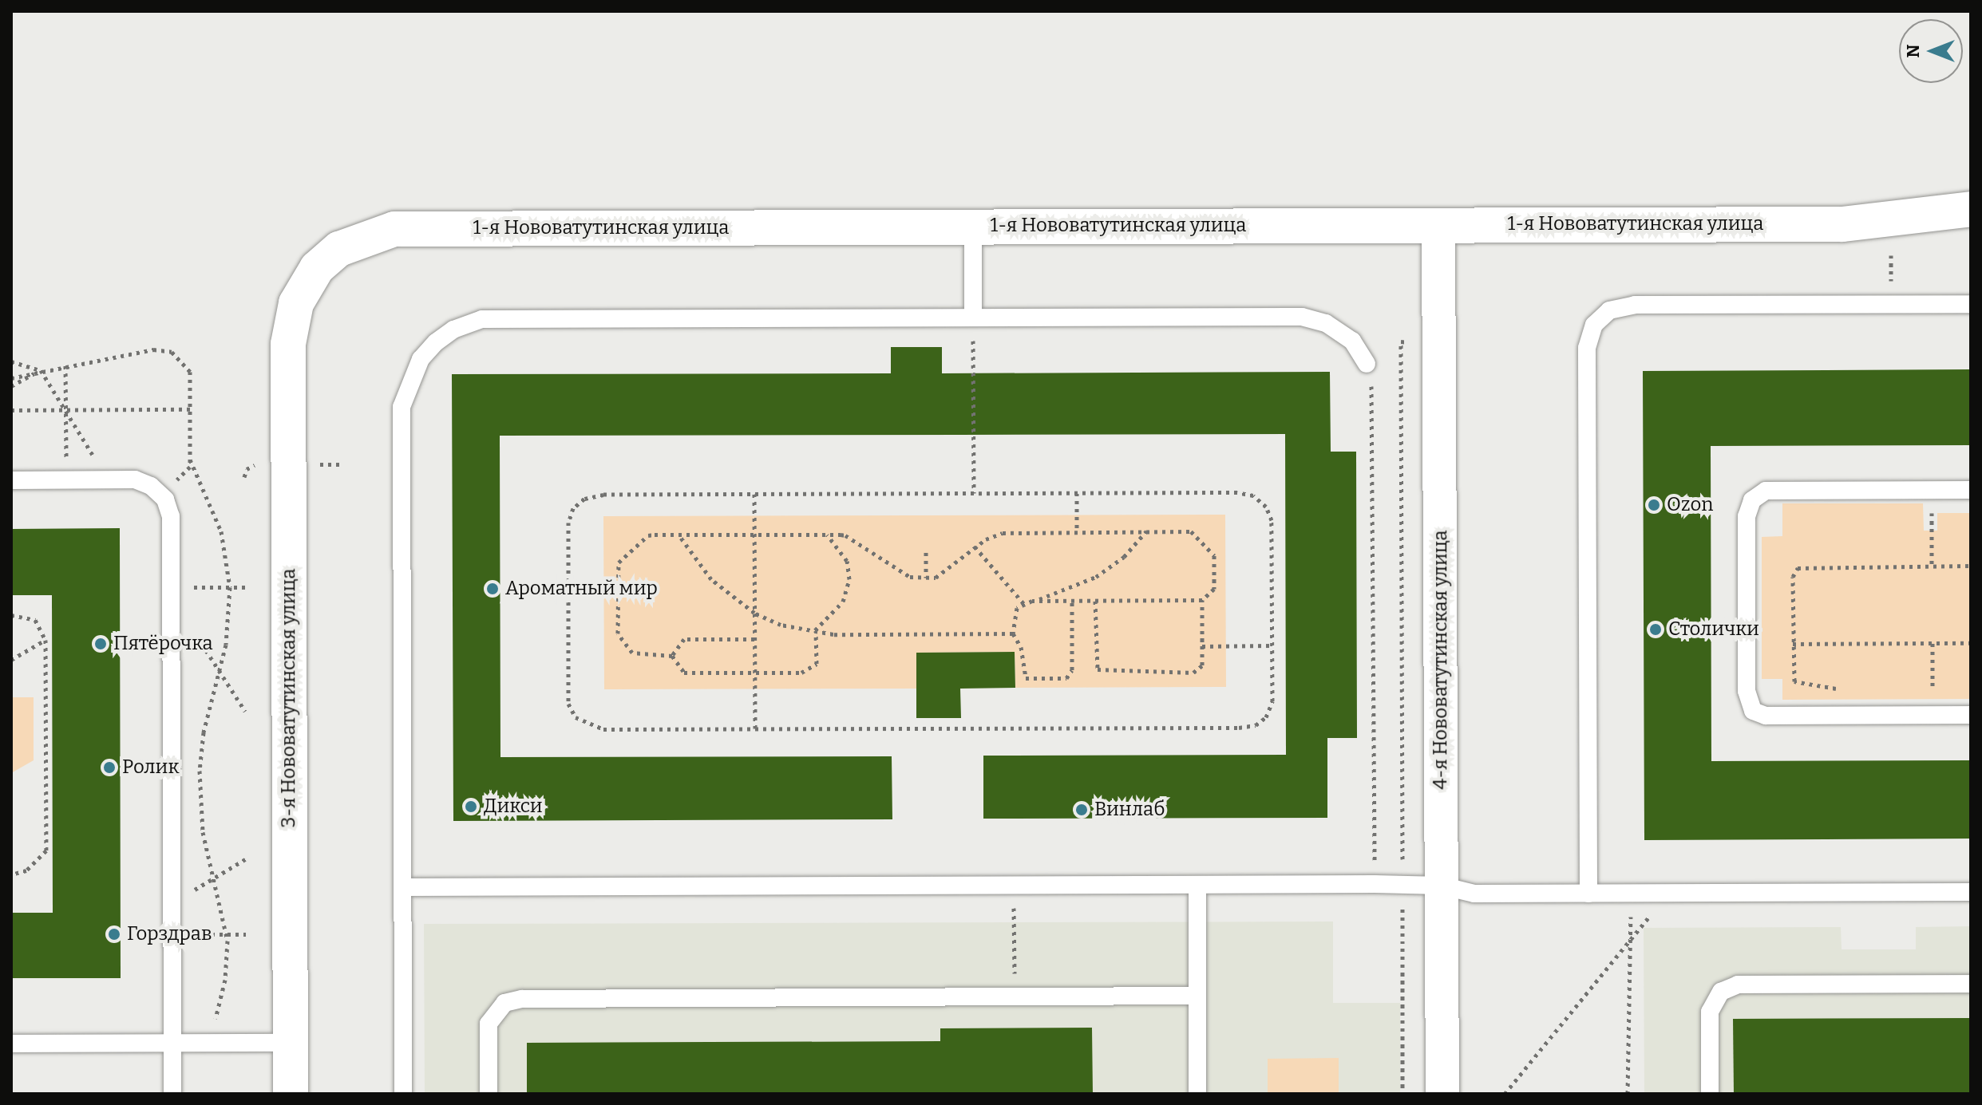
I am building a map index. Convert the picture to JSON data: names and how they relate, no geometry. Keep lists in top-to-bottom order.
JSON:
{
  "streets": {
    "street": ["1-я Нововатутинская улица", "4-я Нововатутинская улица", "3-я Нововатутинская улица"]
  },
  "crossings": [
    ["1-я Нововатутинская улица", "4-я Нововатутинская улица"],
    ["1-я Нововатутинская улица", "3-я Нововатутинская улица"]
  ],
  "places": [
    "Ozon",
    "Ароматный мир",
    "Столички",
    "Пятёрочка",
    "Ролик",
    "Дикси",
    "Винлаб",
    "Горздрав"
  ],
  "north": "left"
}
